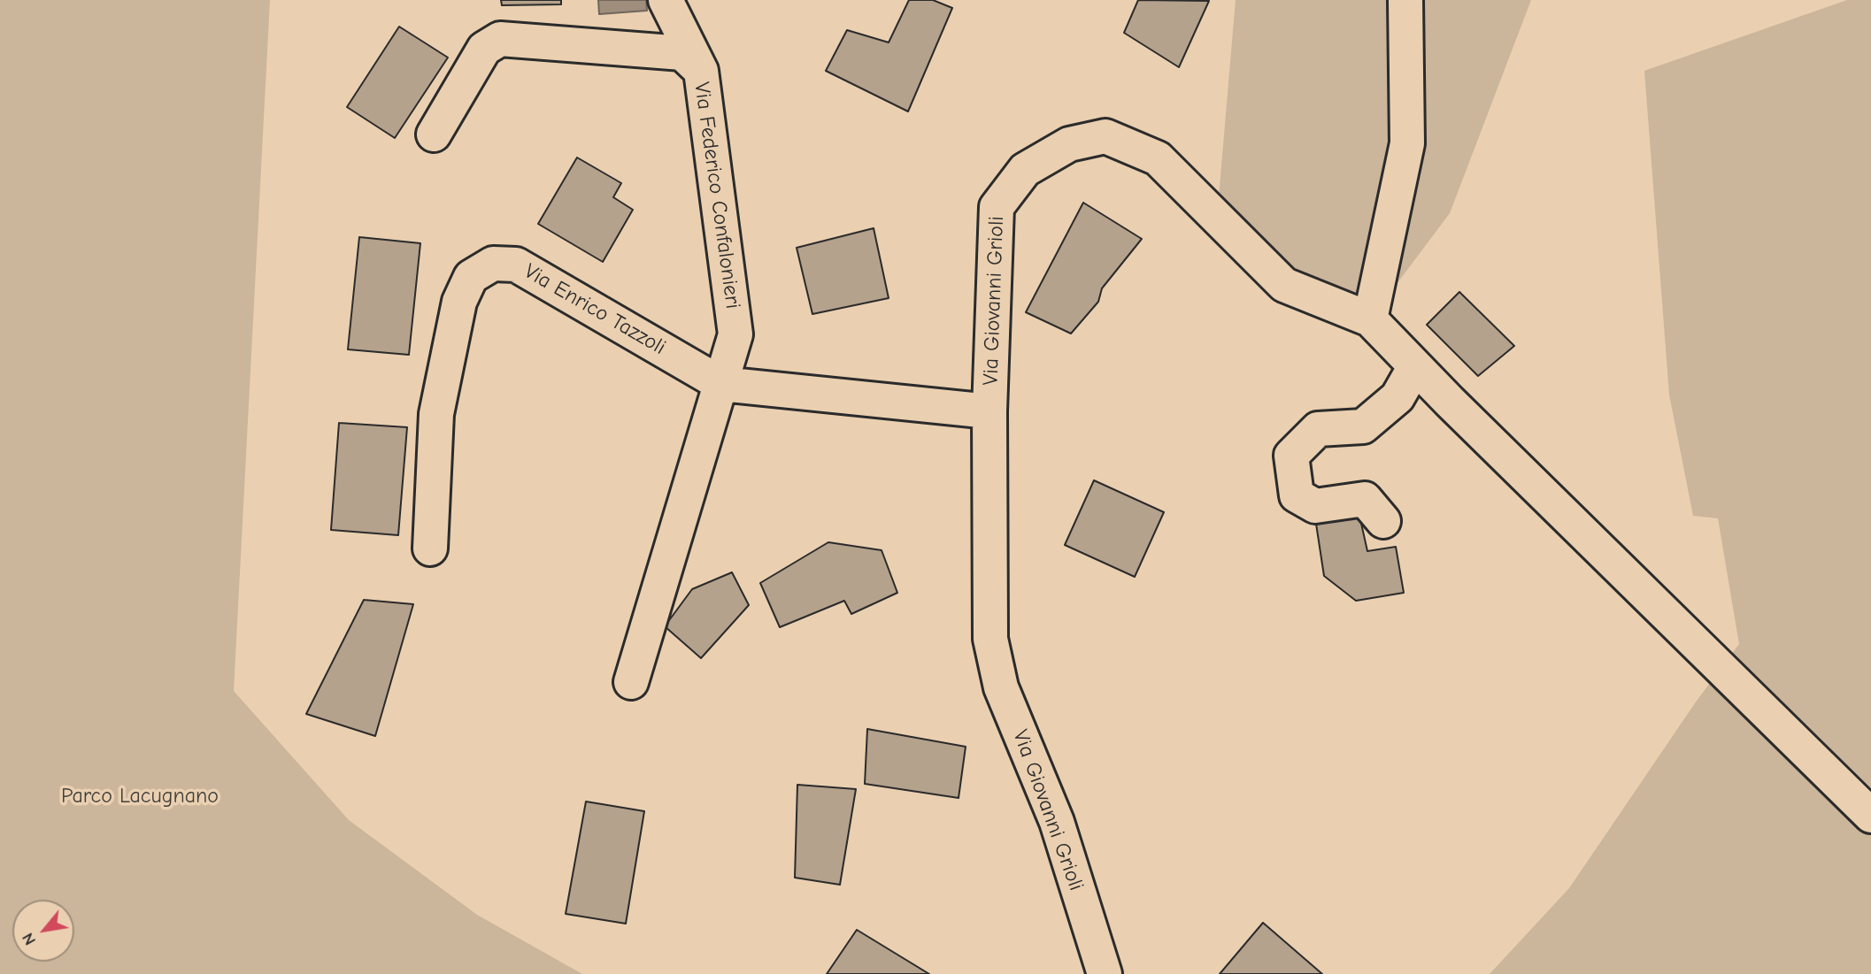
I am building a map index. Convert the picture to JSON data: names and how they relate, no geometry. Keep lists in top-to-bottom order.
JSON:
{
  "streets": {
    "street": ["Via Federico Confalonieri", "Via Giovanni Grioli", "Via Enrico Tazzoli"]
  },
  "crossings": [
    ["Via Federico Confalonieri", "Via Enrico Tazzoli"],
    ["Via Giovanni Grioli", "Via Enrico Tazzoli"]
  ],
  "parks": ["Parco Lacugnano"],
  "north": "bottom left"
}
